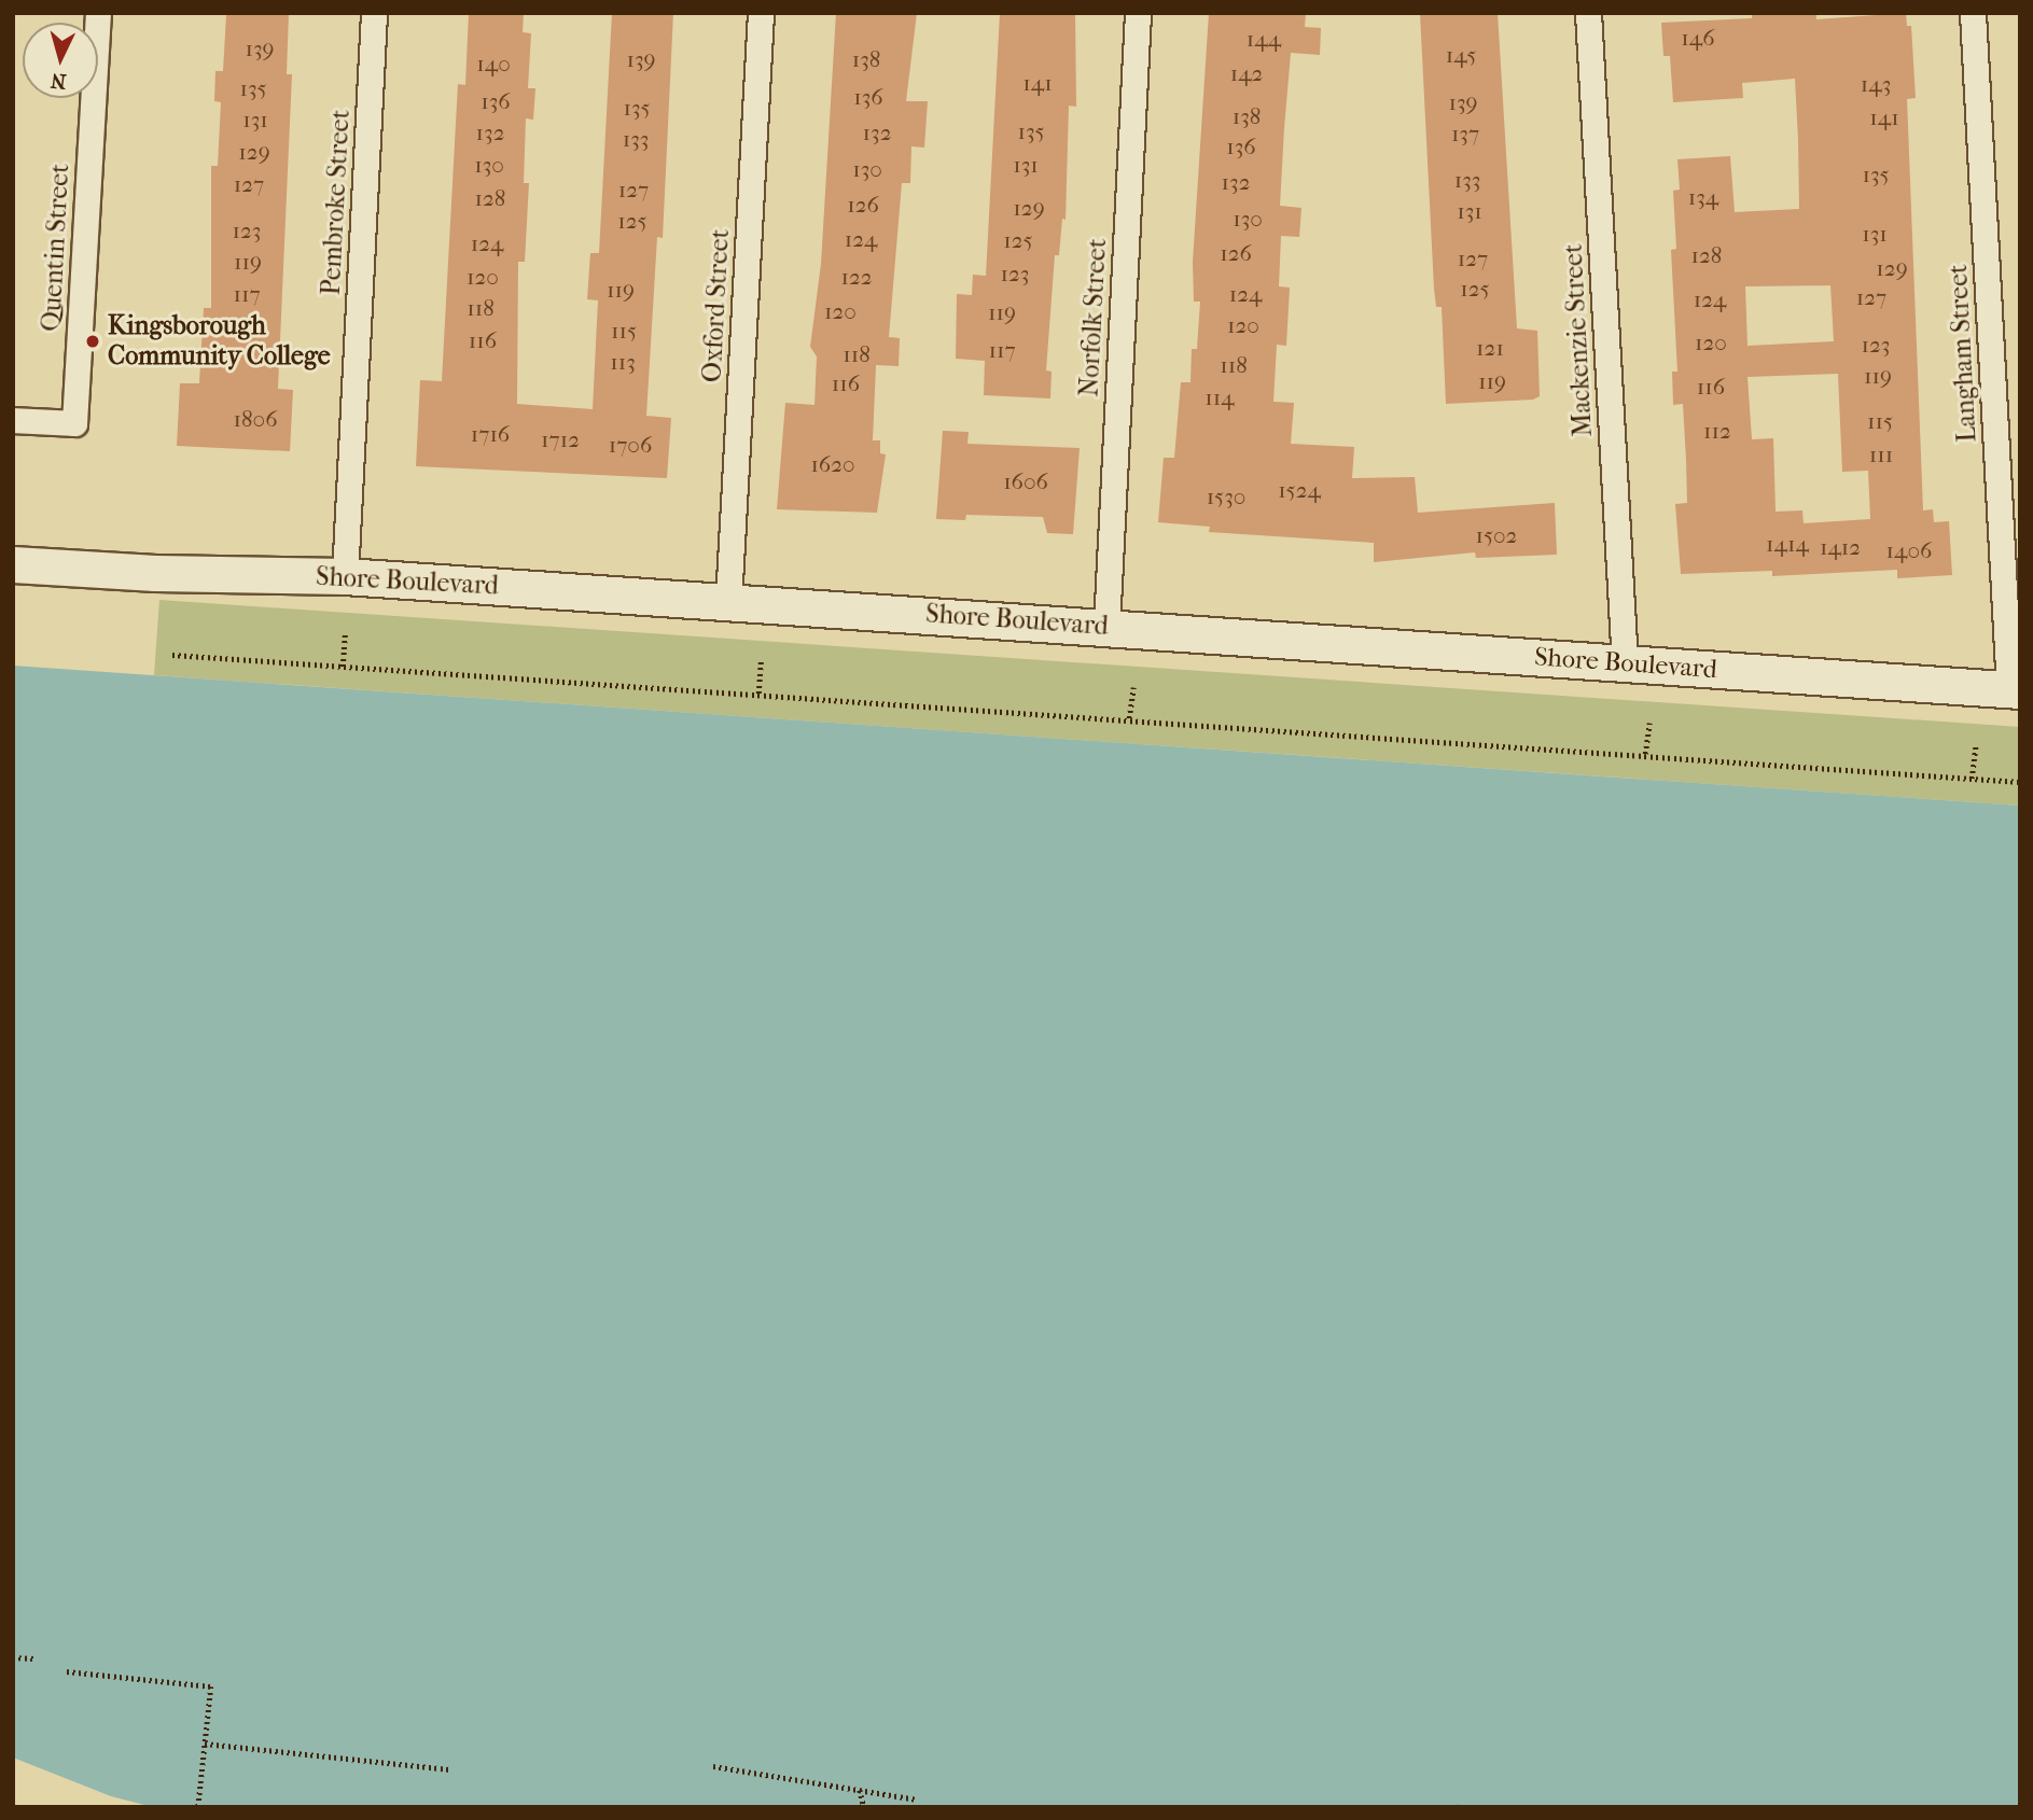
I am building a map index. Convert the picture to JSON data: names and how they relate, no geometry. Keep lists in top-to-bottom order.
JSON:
{
  "streets": {
    "main road": ["Shore Boulevard"],
    "street": [
      "Pembroke Street",
      "Quentin Street",
      "Oxford Street",
      "Norfolk Street",
      "Mackenzie Street",
      "Langham Street"
    ]
  },
  "crossings": [
    ["Pembroke Street", "Shore Boulevard"],
    ["Oxford Street", "Shore Boulevard"],
    ["Norfolk Street", "Shore Boulevard"],
    ["Mackenzie Street", "Shore Boulevard"],
    ["Langham Street", "Shore Boulevard"]
  ],
  "places": ["Kingsborough Community College"],
  "house_numbers": [
    "146",
    "144",
    "139",
    "145",
    "139",
    "138",
    "140",
    "142",
    "141",
    "143",
    "135",
    "136",
    "136",
    "139",
    "135",
    "138",
    "141",
    "131",
    "135",
    "132",
    "132",
    "137",
    "133",
    "136",
    "129",
    "130",
    "131",
    "130",
    "135",
    "133",
    "132",
    "127",
    "127",
    "134",
    "128",
    "126",
    "129",
    "131",
    "130",
    "125",
    "123",
    "131",
    "124",
    "125",
    "124",
    "126",
    "128",
    "127",
    "119",
    "129",
    "123",
    "120",
    "122",
    "125",
    "119",
    "117",
    "124",
    "127",
    "124",
    "118",
    "120",
    "119",
    "120",
    "115",
    "116",
    "120",
    "123",
    "121",
    "117",
    "118",
    "113",
    "118",
    "119",
    "119",
    "116",
    "116",
    "114",
    "1806",
    "115",
    "112",
    "1716",
    "1712",
    "1706",
    "111",
    "1620",
    "1606",
    "1524",
    "1530",
    "1502",
    "1414",
    "1412",
    "1406"
  ],
  "north": "bottom"
}
